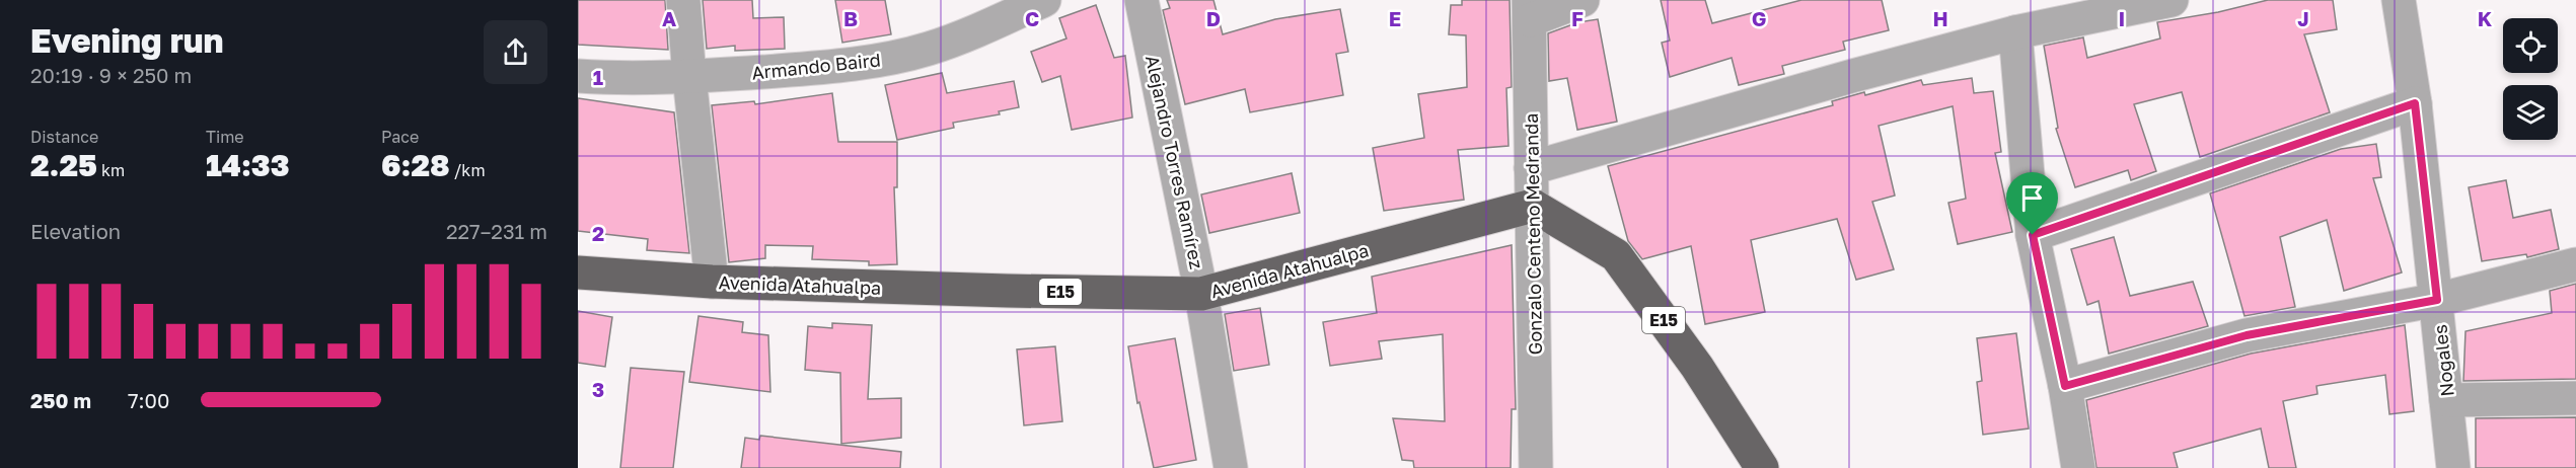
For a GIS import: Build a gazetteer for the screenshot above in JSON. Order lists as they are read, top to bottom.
{
  "streets": {
    "highway": ["Avenida Atahualpa", "E15"],
    "street": [
      "Armando Baird",
      "Alejandro Torres Ramírez",
      "Gonzalo Centeno Medranda",
      "Nogales"
    ]
  },
  "crossings": [
    ["Alejandro Torres Ramírez", "Avenida Atahualpa"],
    ["Gonzalo Centeno Medranda", "Avenida Atahualpa"],
    ["Gonzalo Centeno Medranda", "E15"],
    ["Avenida Atahualpa", "E15"]
  ],
  "page": {
    "heading": ["Evening run", "20:19 · 9 × 250 m"],
    "stats": [
      ["Distance", "2.25 km"],
      ["Time", "14:33"],
      ["Pace", "6:28 /km"]
    ],
    "chart": ["Elevation", "227–231 m"],
    "list": [
      {
        "name": "250 m",
        "note": "7:00"
      }
    ]
  },
  "grid": {
    "columns": [
      "A",
      "B",
      "C",
      "D",
      "E",
      "F",
      "G",
      "H",
      "I",
      "J",
      "K"
    ],
    "rows": ["1", "2", "3"]
  }
}
